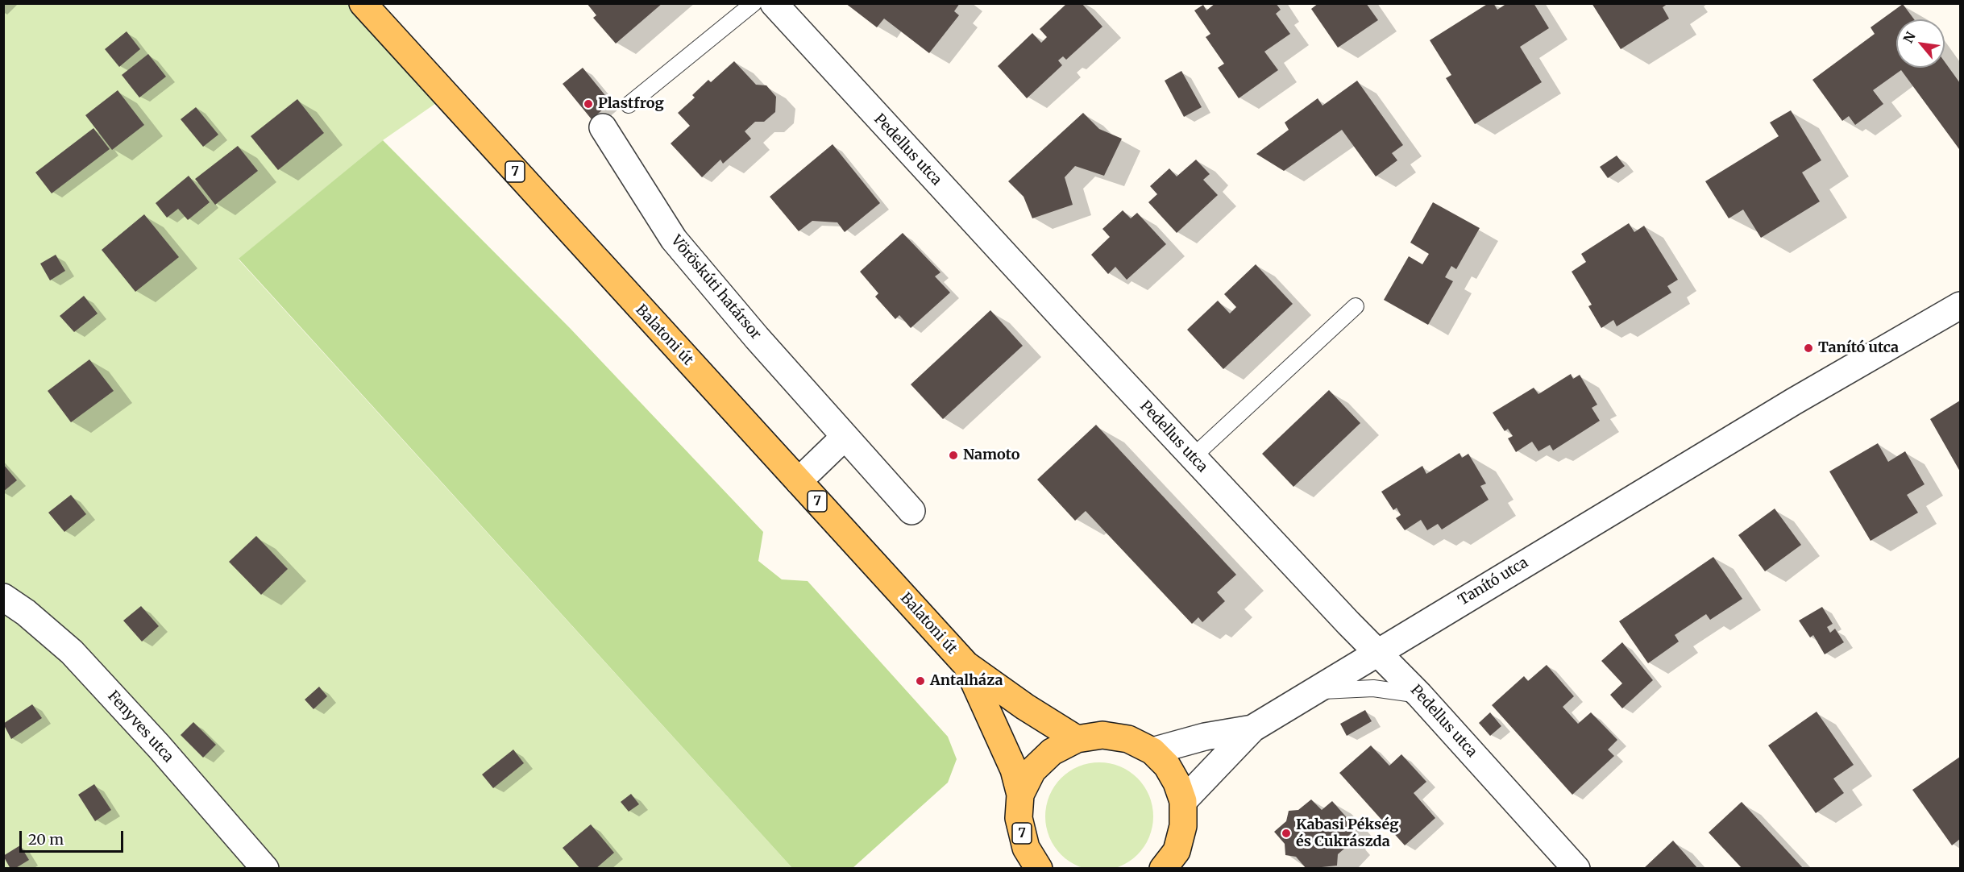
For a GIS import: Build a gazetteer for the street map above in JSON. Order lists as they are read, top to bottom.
{
  "streets": {
    "main road": ["7", "Balatoni út"],
    "street": [
      "Pedellus utca",
      "Vöröskúti határsor",
      "Tanító utca",
      "Fenyves utca"
    ]
  },
  "crossings": [
    ["Pedellus utca", "Tanító utca"],
    ["Balatoni út", "Tanító utca"]
  ],
  "places": [
    "Plastfrog",
    "Tanító utca",
    "Namoto",
    "Antalháza",
    "Kabasi Pékség és Cukrászda"
  ],
  "scale_bar": "20 m",
  "north": "top left"
}
